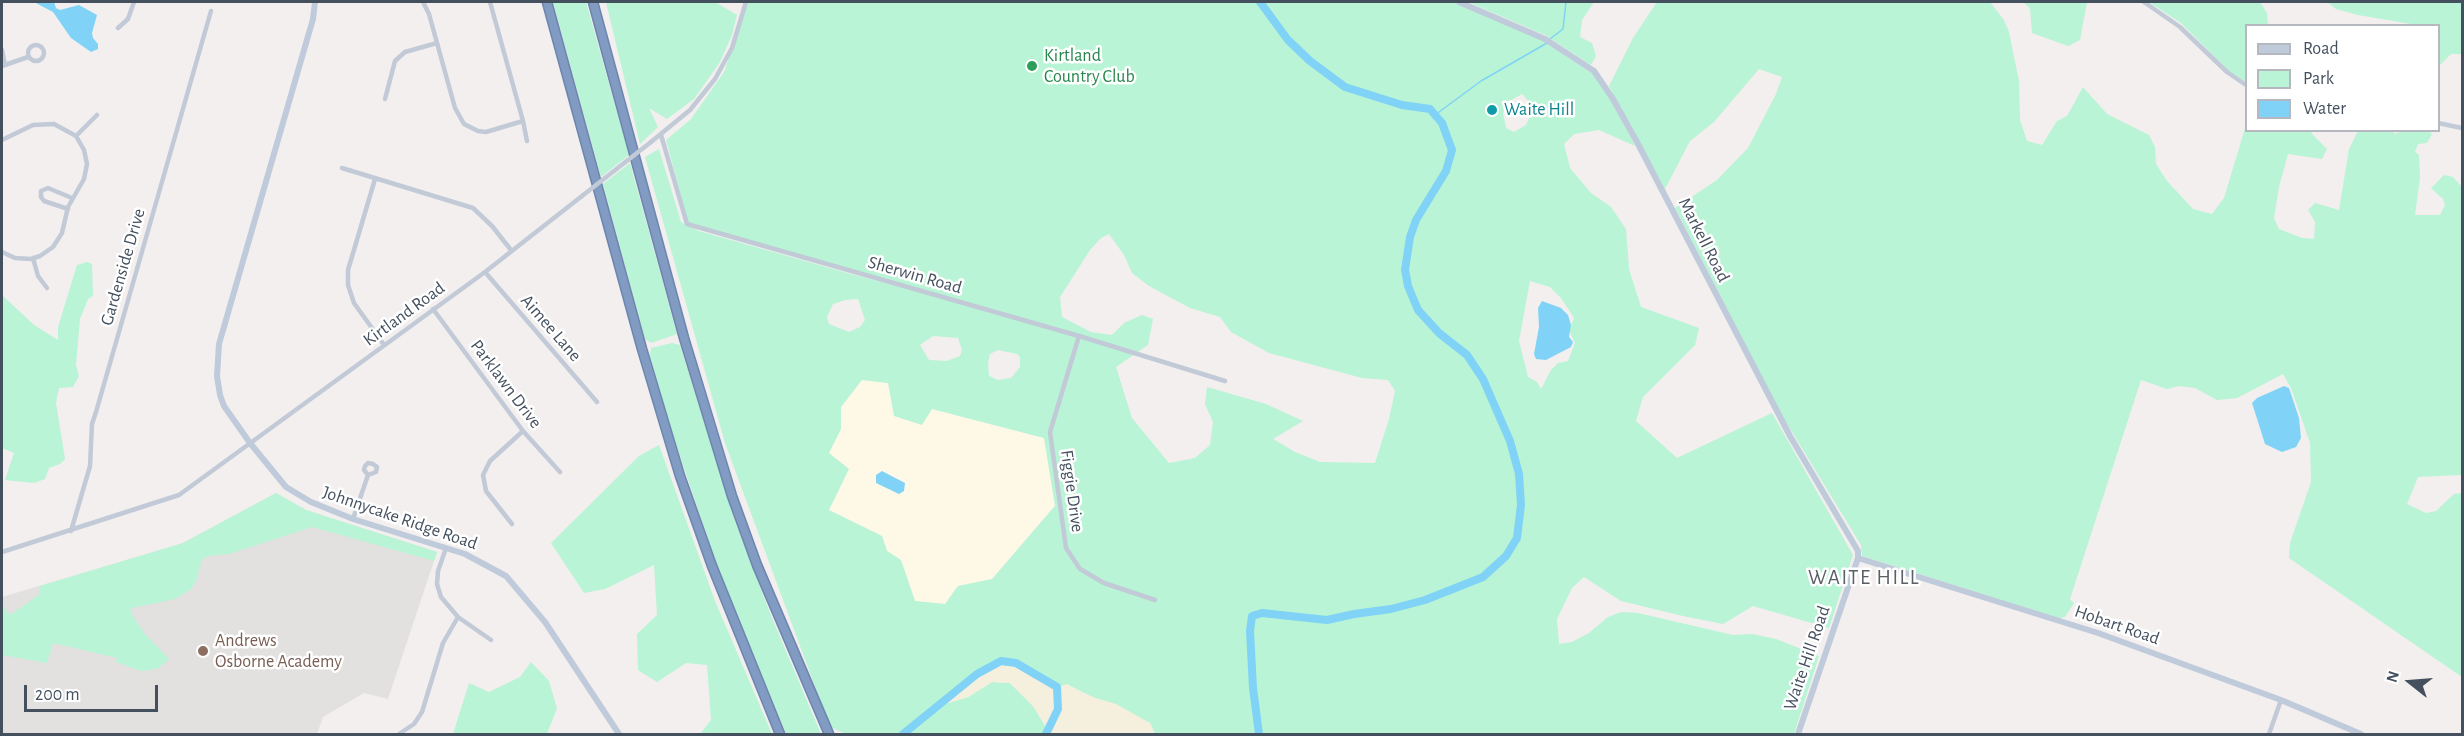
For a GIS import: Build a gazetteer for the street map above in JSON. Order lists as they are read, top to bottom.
{
  "streets": {
    "street": [
      "Markell Road",
      "Gardenside Drive",
      "Sherwin Road",
      "Kirtland Road",
      "Aimee Lane",
      "Parklawn Drive",
      "Figgie Drive",
      "Johnnycake Ridge Road",
      "Hobart Road",
      "Waite Hill Road"
    ]
  },
  "crossings": [
    ["Markell Road", "Hobart Road"],
    ["Markell Road", "Waite Hill Road"],
    ["Gardenside Drive", "Kirtland Road"],
    ["Sherwin Road", "Kirtland Road"],
    ["Sherwin Road", "Figgie Drive"],
    ["Kirtland Road", "Aimee Lane"],
    ["Kirtland Road", "Parklawn Drive"],
    ["Kirtland Road", "Johnnycake Ridge Road"],
    ["Hobart Road", "Waite Hill Road"]
  ],
  "districts": ["WAITE HILL"],
  "places": ["Kirtland Country Club", "Waite Hill", "Andrews Osborne Academy"],
  "legend": ["Road", "Park", "Water"],
  "scale_bar": "200 m",
  "north": "left"
}
